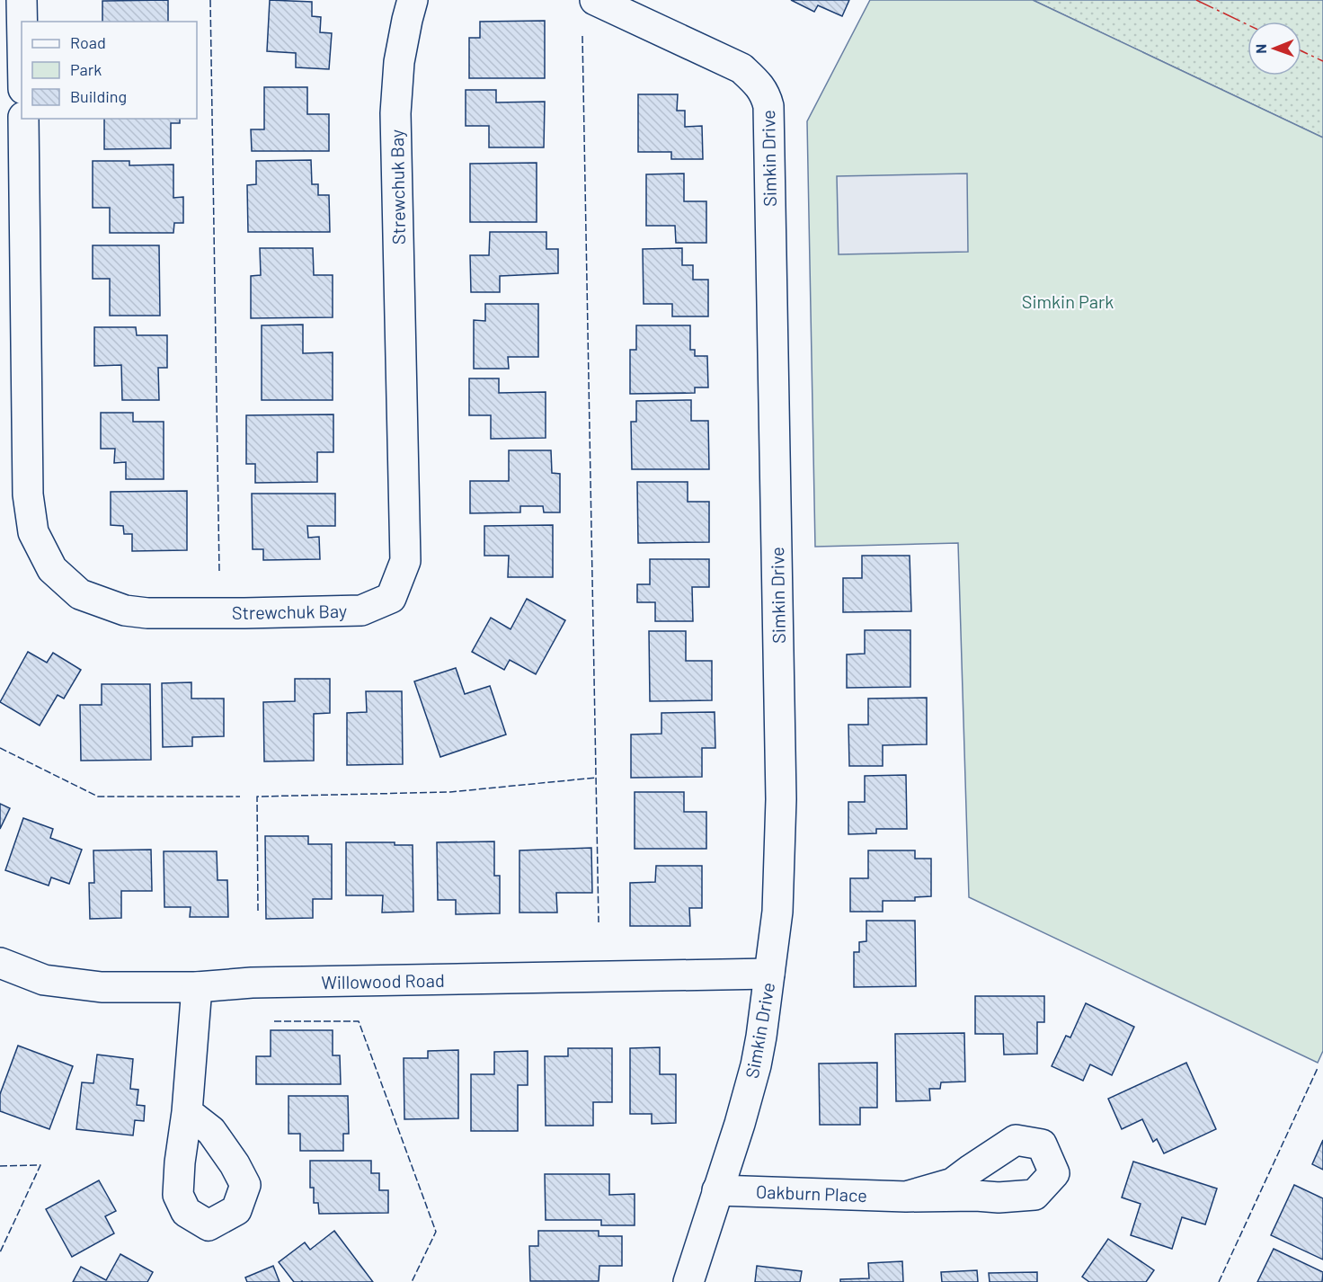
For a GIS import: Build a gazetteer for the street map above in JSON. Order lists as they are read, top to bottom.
{
  "streets": {
    "street": [
      "Simkin Drive",
      "Strewchuk Bay",
      "Willowood Road",
      "Oakburn Place"
    ]
  },
  "crossings": [
    ["Simkin Drive", "Willowood Road"],
    ["Simkin Drive", "Oakburn Place"]
  ],
  "parks": ["Simkin Park"],
  "legend": ["Road", "Park", "Building"],
  "north": "left"
}
